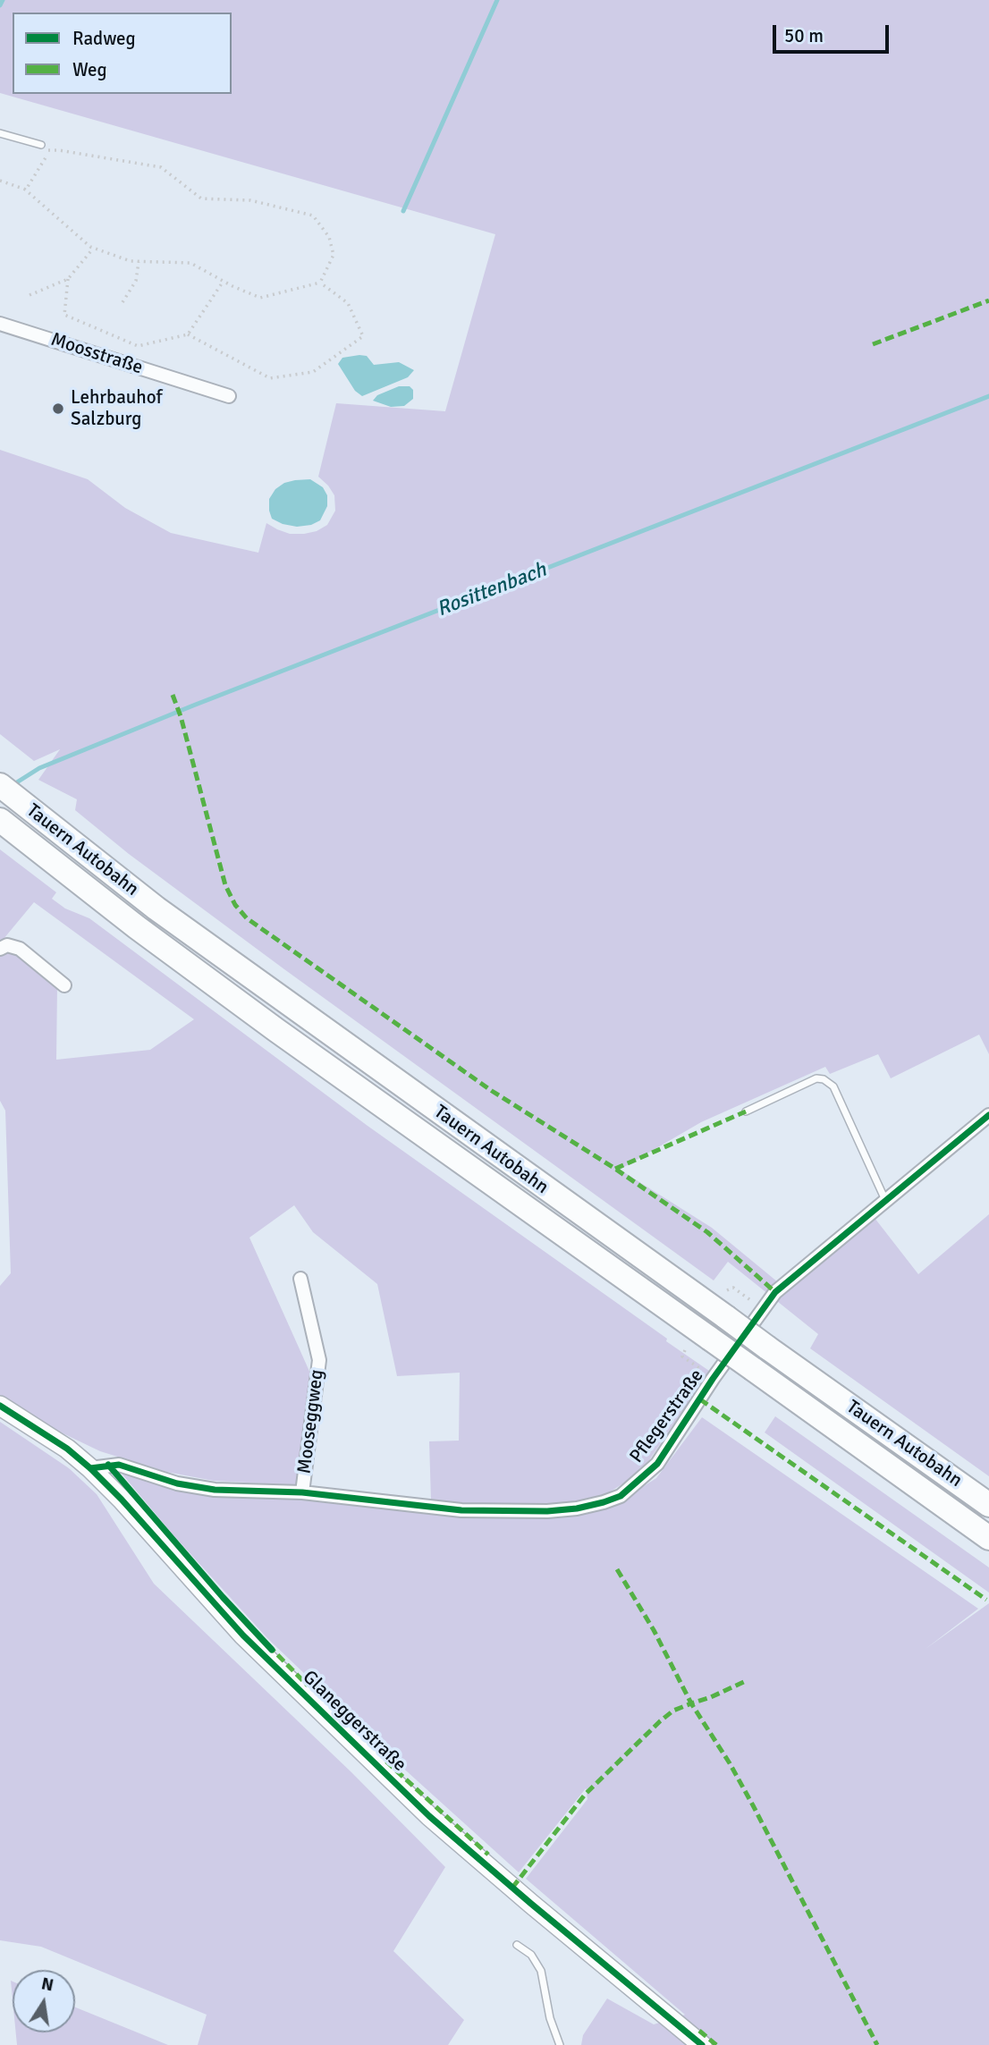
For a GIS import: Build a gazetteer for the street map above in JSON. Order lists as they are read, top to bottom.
{
  "streets": {
    "highway": ["Tauern Autobahn"],
    "street": [
      "Moosstraße",
      "Pflegerstraße",
      "Mooseggweg",
      "Glaneggerstraße"
    ]
  },
  "crossings": [
    ["Pflegerstraße", "Mooseggweg"],
    ["Pflegerstraße", "Glaneggerstraße"]
  ],
  "water": ["Rosittenbach"],
  "places": ["Lehrbauhof Salzburg"],
  "legend": ["Radweg", "Weg"],
  "scale_bar": "50 m",
  "north": "top"
}
